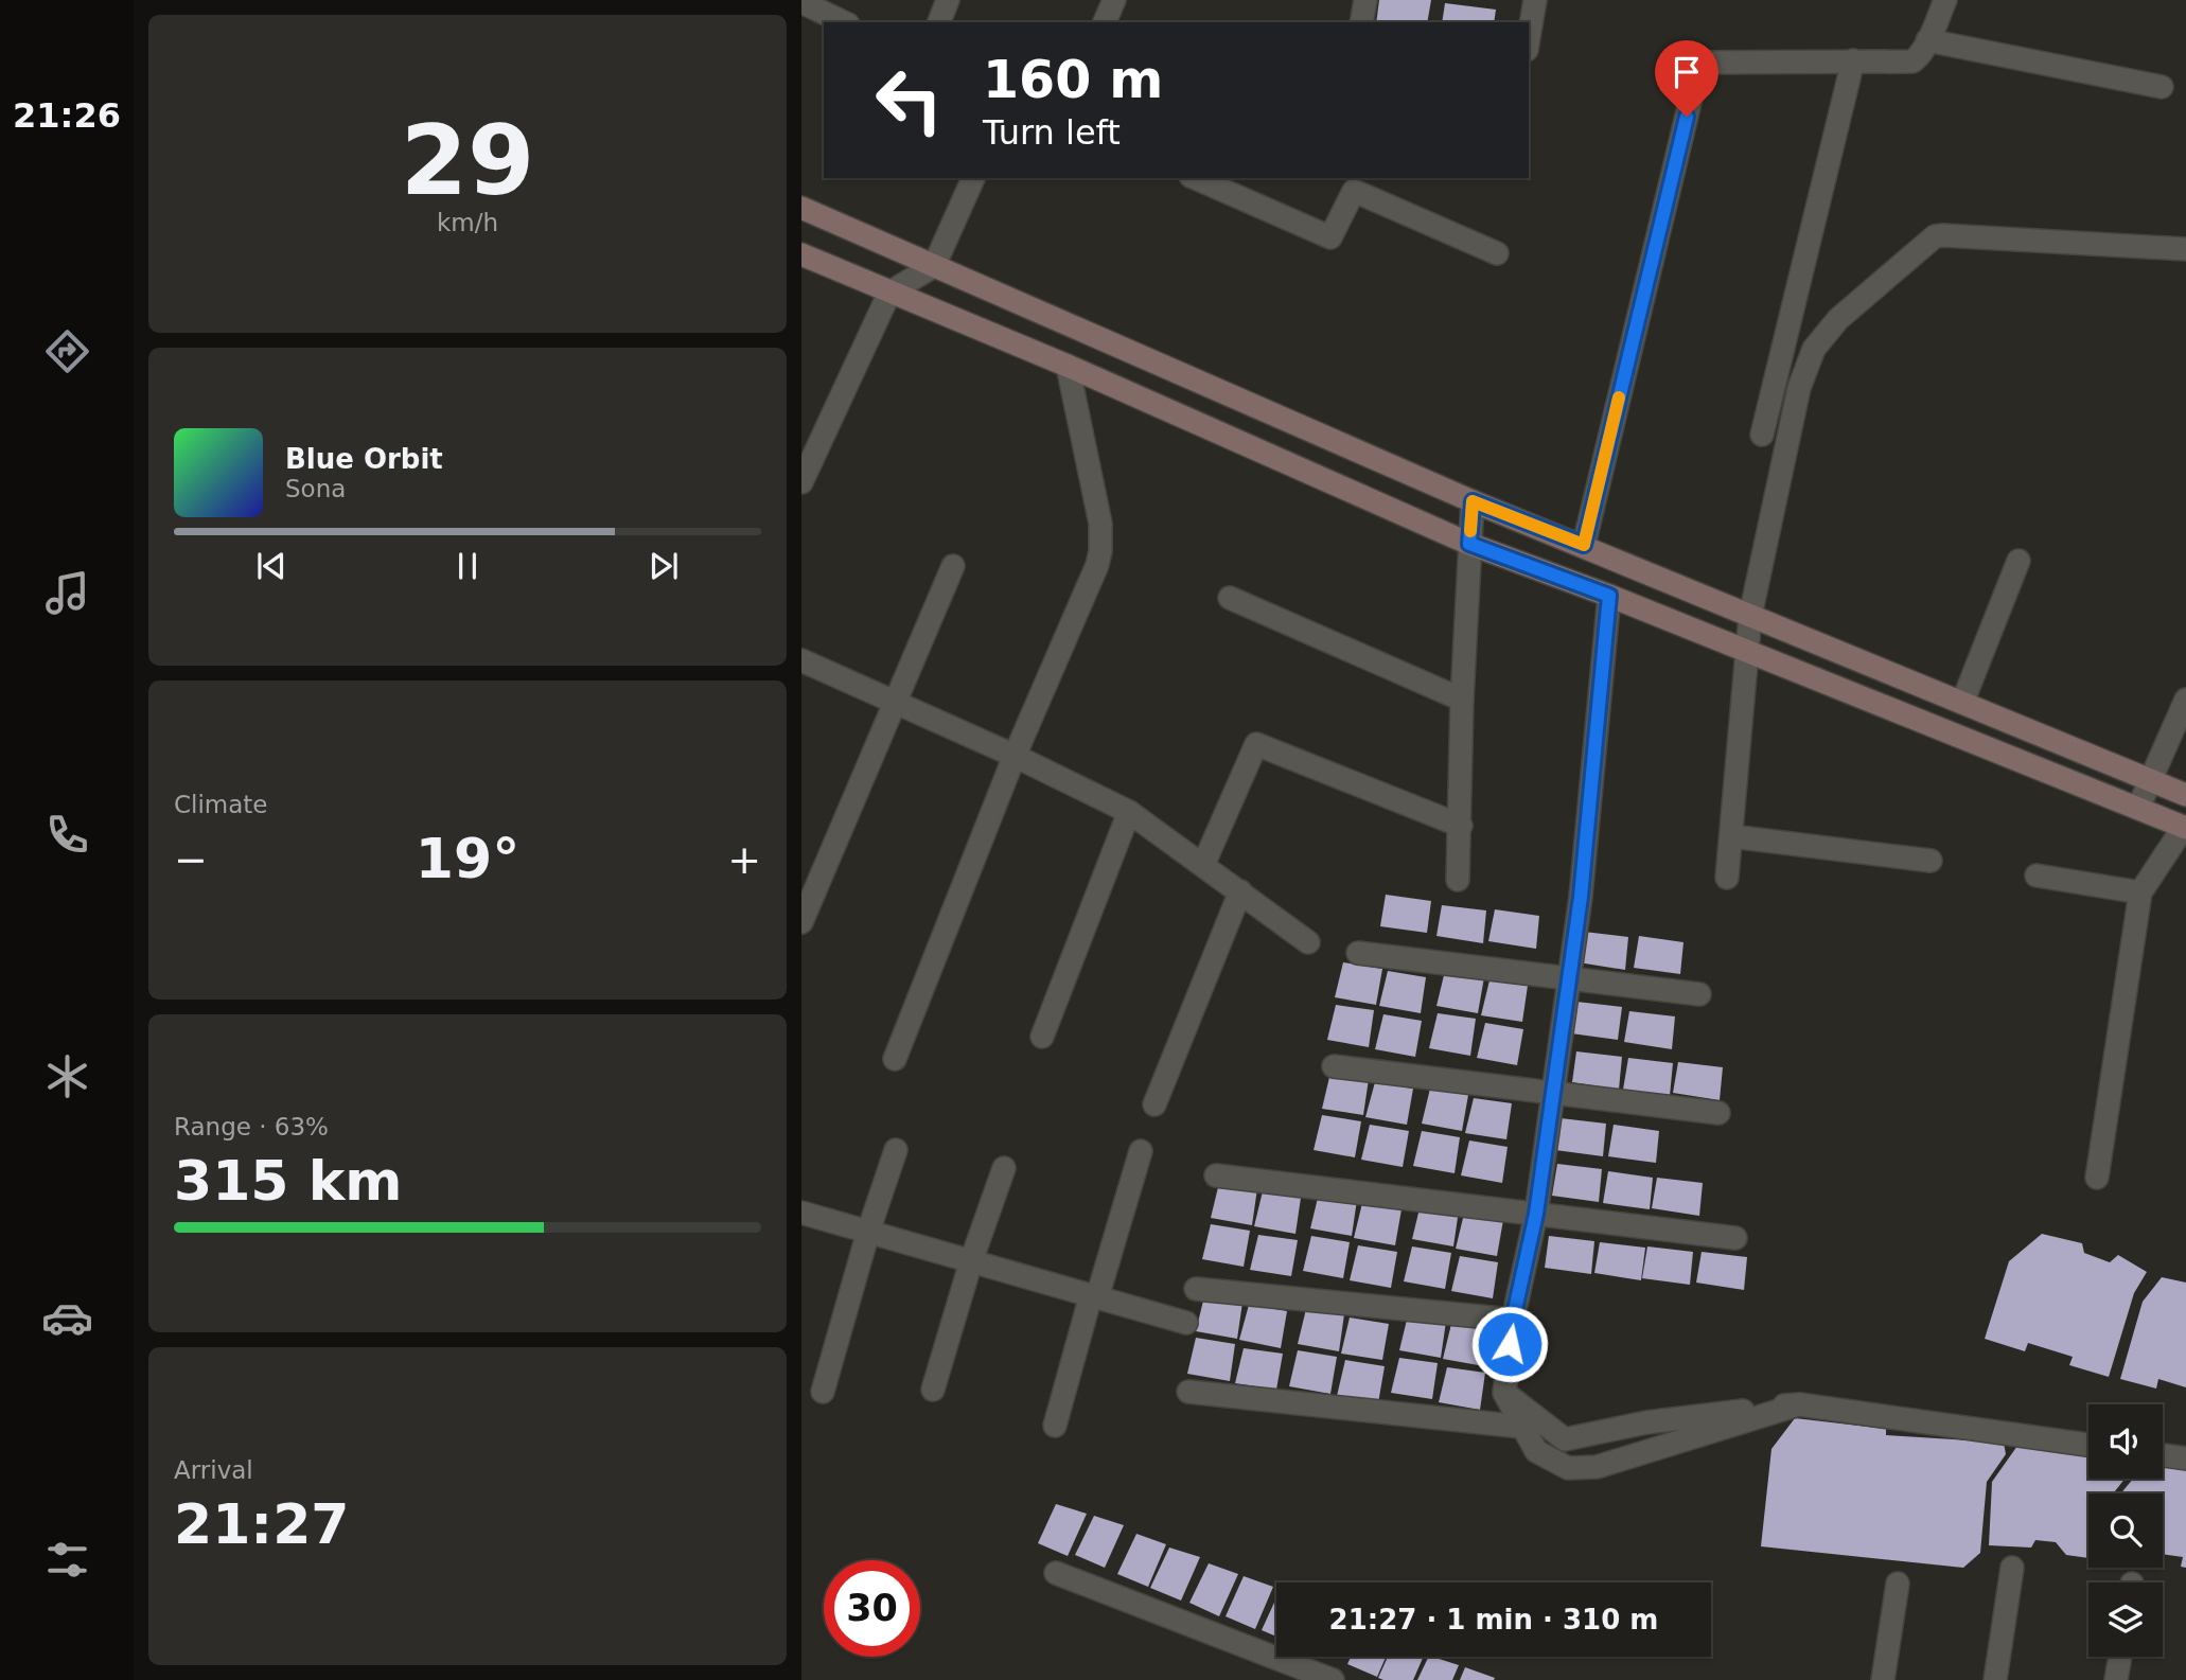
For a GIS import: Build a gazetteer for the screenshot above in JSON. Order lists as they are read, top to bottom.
{
  "page": {
    "tabs": "21:26",
    "tile": [
      ["29", "km/h"],
      "Climate",
      ["Range · 63%", "315 km"],
      ["Arrival", "21:27"]
    ],
    "turn": ["160 m", "Turn left"],
    "song": ["Blue Orbit", "Sona"],
    "heat": ["−", "19°", "+"],
    "limit": "30",
    "trip": "21:27 · 1 min · 310 m"
  }
}
